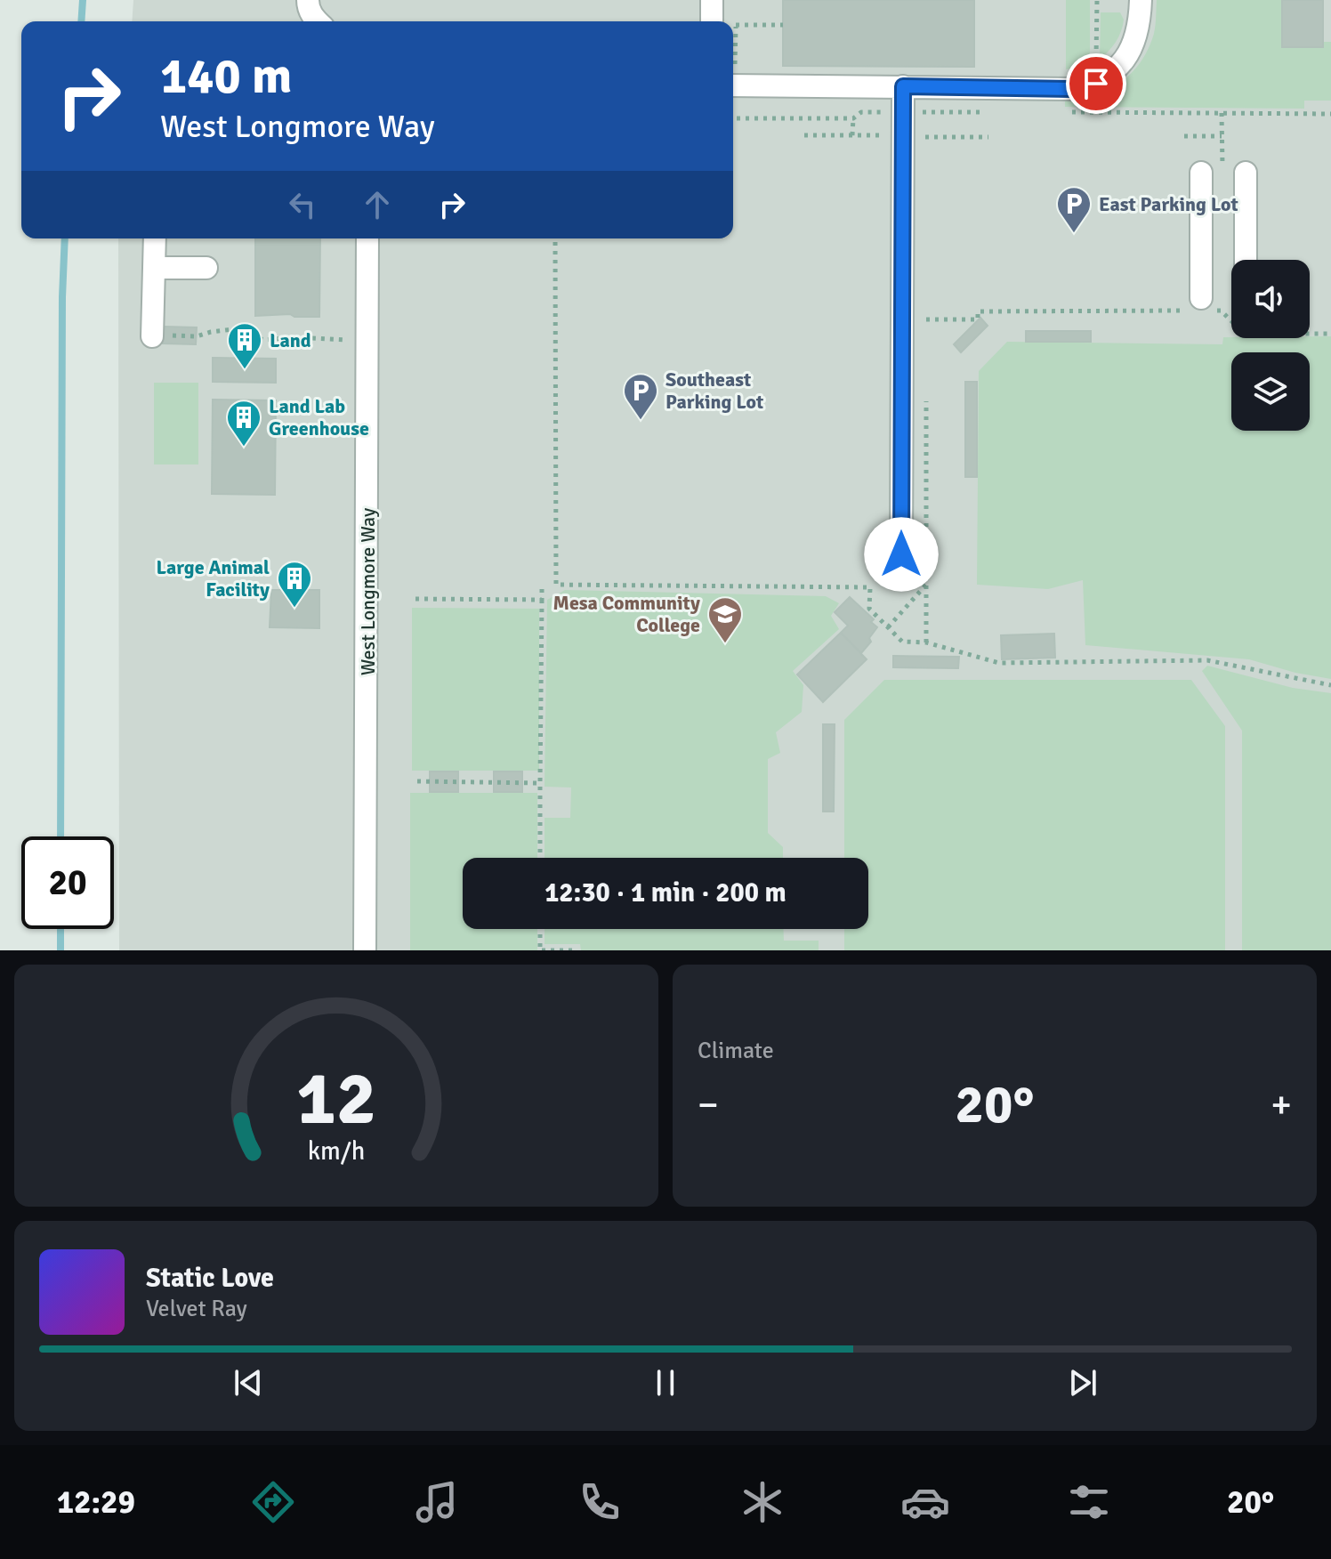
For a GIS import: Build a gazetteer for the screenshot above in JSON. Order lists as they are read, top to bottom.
{
  "streets": {
    "lane": ["West Longmore Way"]
  },
  "places": {
    "parking": ["East Parking Lot", "Southeast Parking Lot"],
    "building": ["Land", "Land Lab Greenhouse", "Large Animal Facility"],
    "school or university": ["Mesa Community College"]
  },
  "page": {
    "turn": ["140 m", "West Longmore Way"],
    "limit": "20",
    "trip": "12:30 · 1 min · 200 m",
    "tile": "Climate",
    "heat": ["−", "20°", "+"],
    "song": ["Static Love", "Velvet Ray"],
    "tabs": ["12:29", "20°"],
    "gauge": ["12", "km/h"]
  }
}
